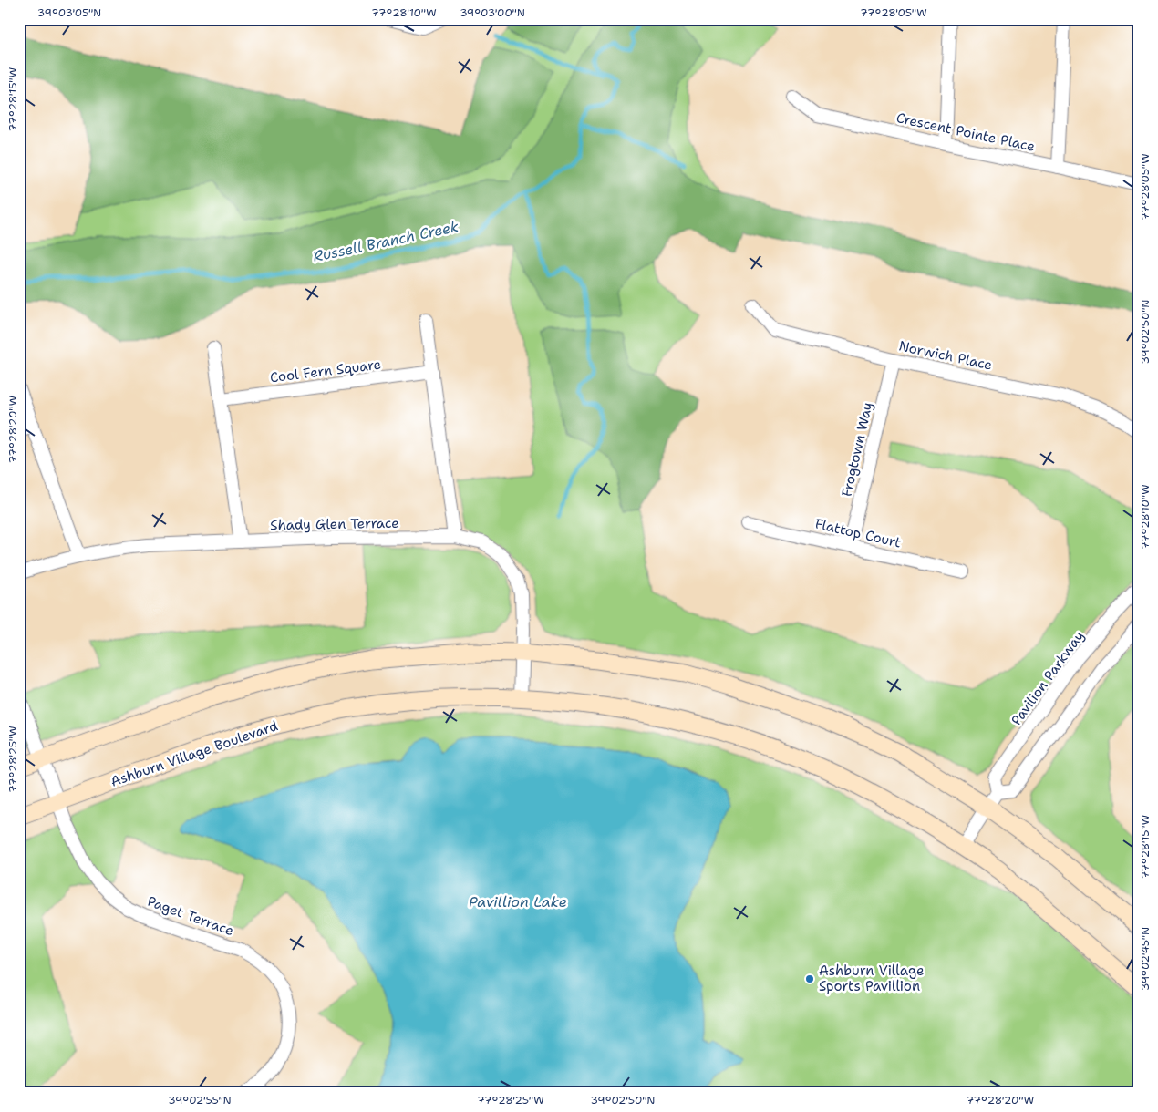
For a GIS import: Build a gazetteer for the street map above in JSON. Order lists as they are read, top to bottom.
{
  "streets": {
    "main road": ["Ashburn Village Boulevard"],
    "street": [
      "Crescent Pointe Place",
      "Norwich Place",
      "Cool Fern Square",
      "Frogtown Way",
      "Shady Glen Terrace",
      "Flattop Court",
      "Pavilion Parkway",
      "Paget Terrace"
    ]
  },
  "crossings": [
    ["Norwich Place", "Frogtown Way"],
    ["Frogtown Way", "Flattop Court"],
    ["Shady Glen Terrace", "Ashburn Village Boulevard"],
    ["Pavilion Parkway", "Ashburn Village Boulevard"],
    ["Ashburn Village Boulevard", "Paget Terrace"]
  ],
  "water": ["Russell Branch Creek", "Pavillion Lake"],
  "places": ["Ashburn Village Sports Pavillion"],
  "coordinates": [
    "39°03'05\"N",
    "77°28'10\"W",
    "39°03'00\"N",
    "77°28'05\"W",
    "77°28'15\"W",
    "39°02'50\"N",
    "77°28'20\"W",
    "77°28'25\"W",
    "39°02'45\"N",
    "39°02'55\"N"
  ]
}
